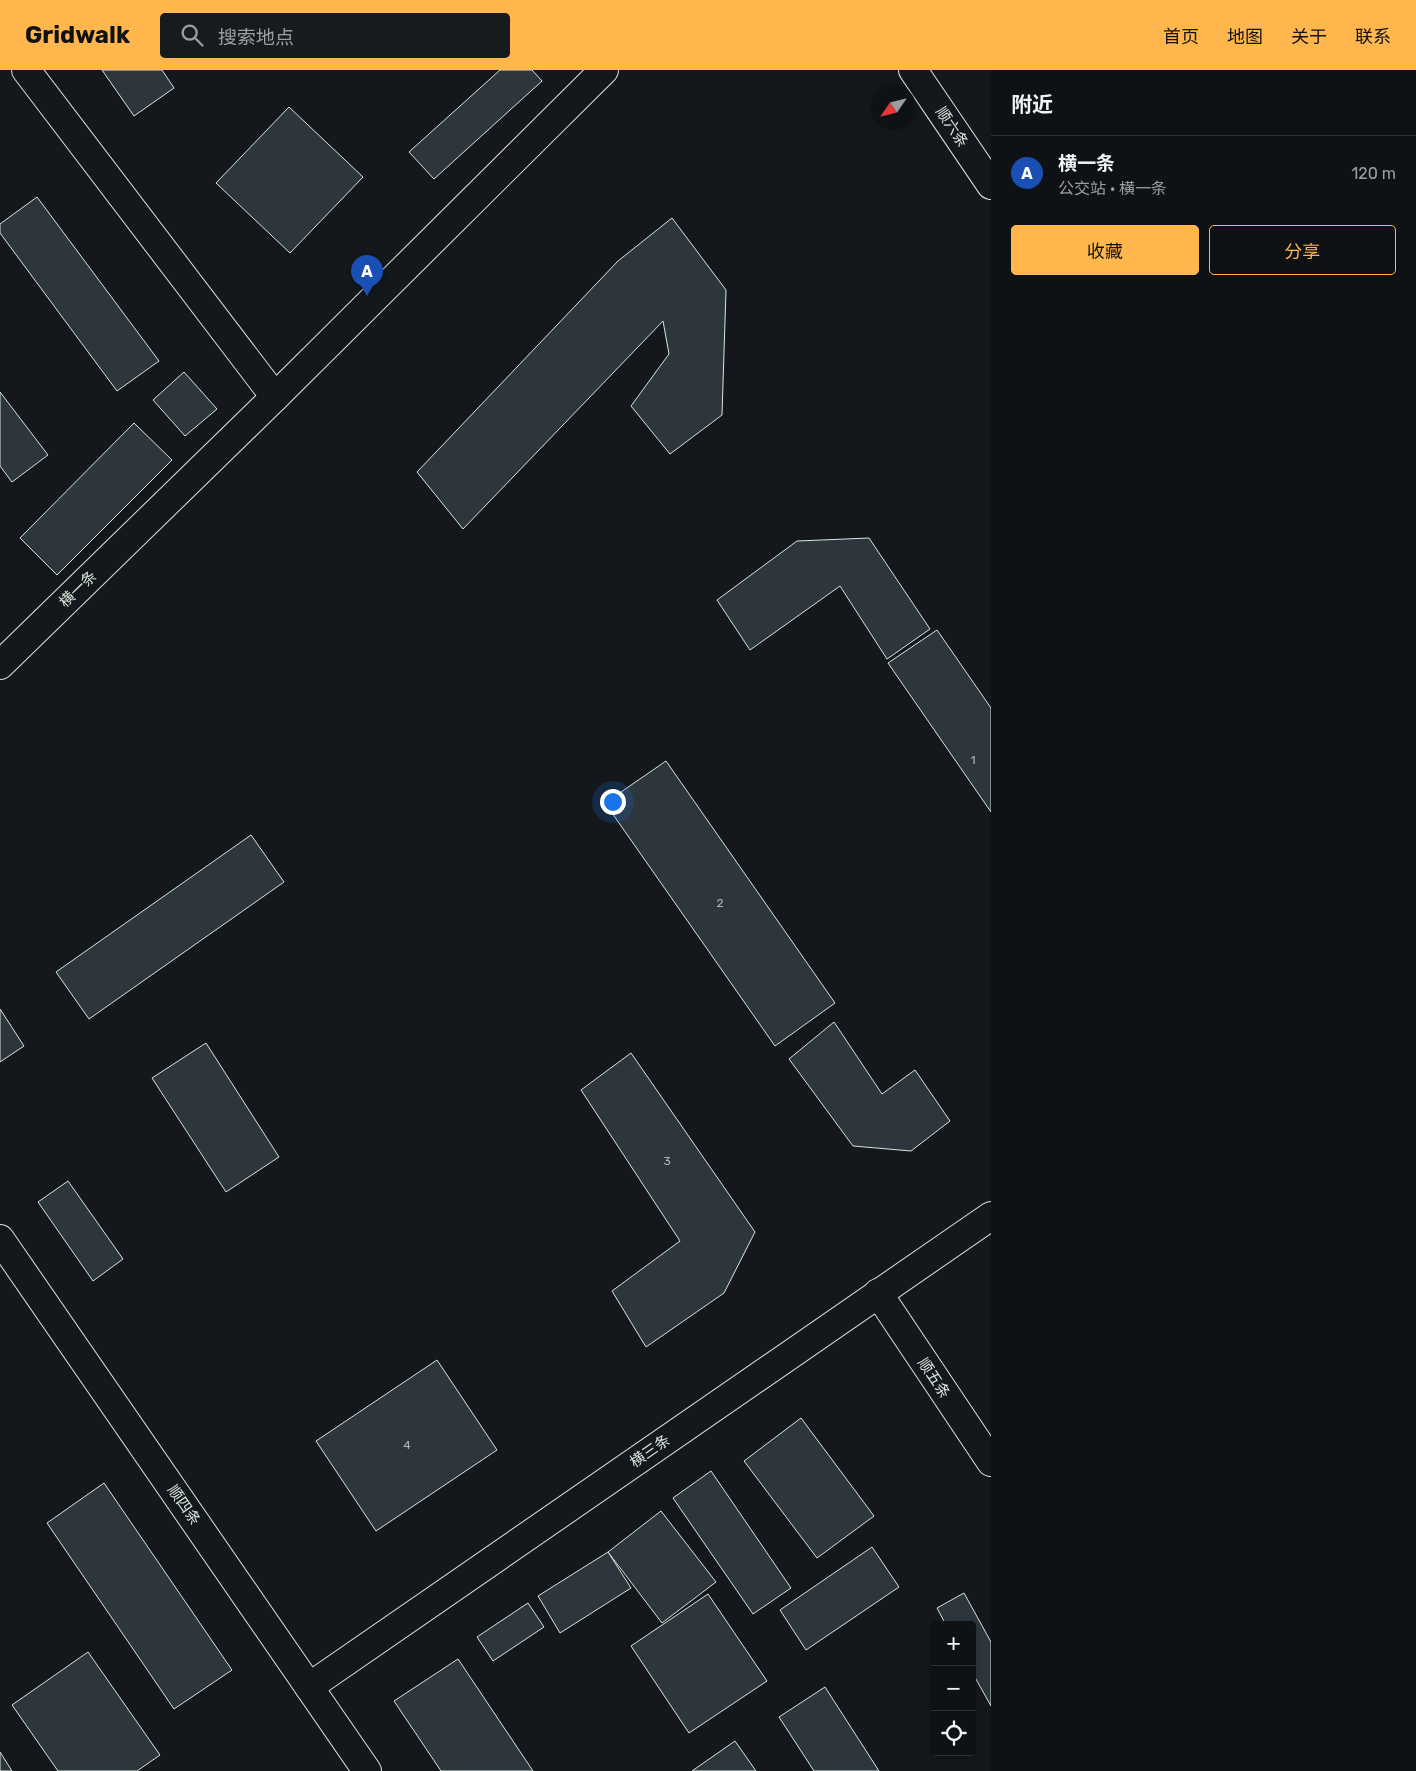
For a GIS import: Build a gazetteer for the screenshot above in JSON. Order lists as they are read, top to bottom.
{
  "streets": {
    "street": [
      "顺六条",
      "横一条",
      "顺五条",
      "横三条",
      "顺四条"
    ]
  },
  "crossings": [
    ["顺五条", "横三条"],
    ["横三条", "顺四条"]
  ],
  "house_numbers": [
    "1",
    "2",
    "3",
    "4"
  ],
  "north": "bottom left",
  "page": {
    "header": "Gridwalk",
    "search": "搜索地点",
    "nav": [
      "首页",
      "地图",
      "关于",
      "联系"
    ],
    "heading": "附近",
    "list": [
      {
        "mark": "A",
        "name": "横一条",
        "note": "公交站 · 横一条",
        "value": "120 m"
      }
    ],
    "buttons": ["收藏", "分享"],
    "pins": "A",
    "map_buttons": ["+", "−"]
  }
}
